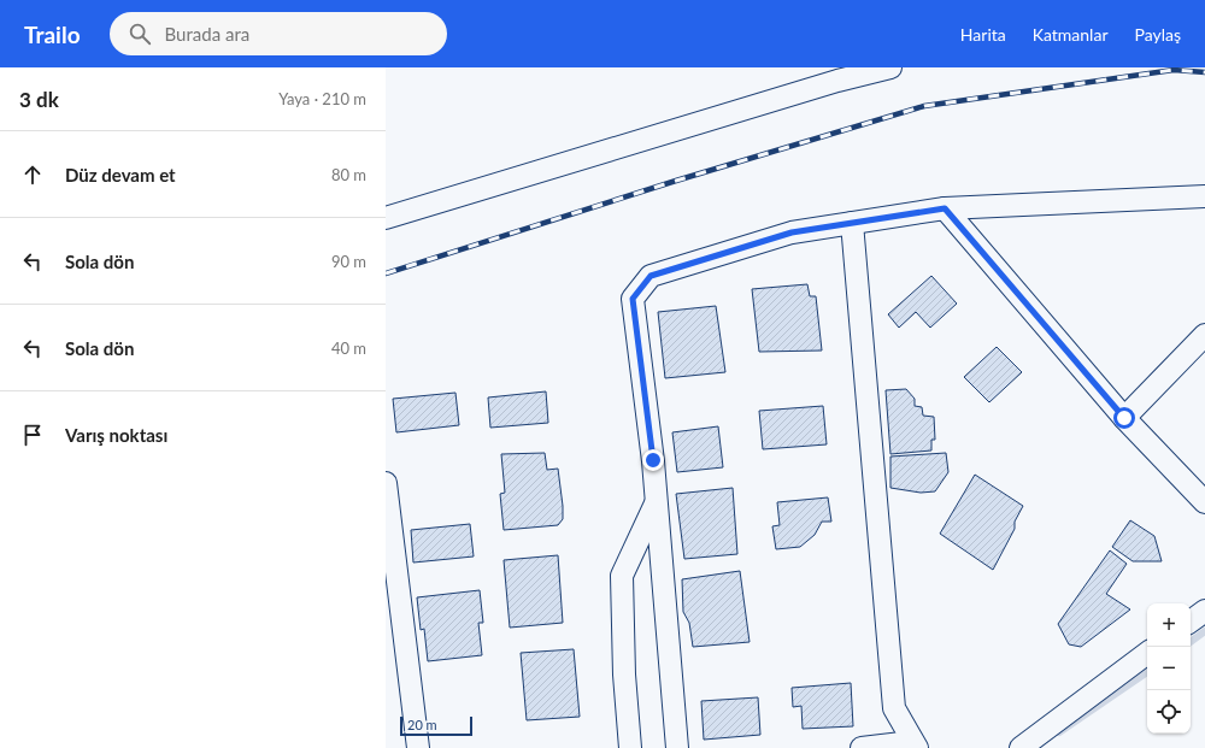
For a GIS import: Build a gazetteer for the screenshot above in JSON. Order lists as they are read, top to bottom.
{
  "scale_bar": "20 m",
  "page": {
    "header": "Trailo",
    "search": "Burada ara",
    "nav": ["Harita", "Katmanlar", "Paylaş"],
    "heading": ["3 dk", "Yaya · 210 m"],
    "list": [
      ["Düz devam et", "80 m"],
      ["Sola dön", "90 m"],
      ["Sola dön", "40 m"],
      "Varış noktası"
    ],
    "map_buttons": ["+", "−"],
    "scale": "20 m"
  }
}
